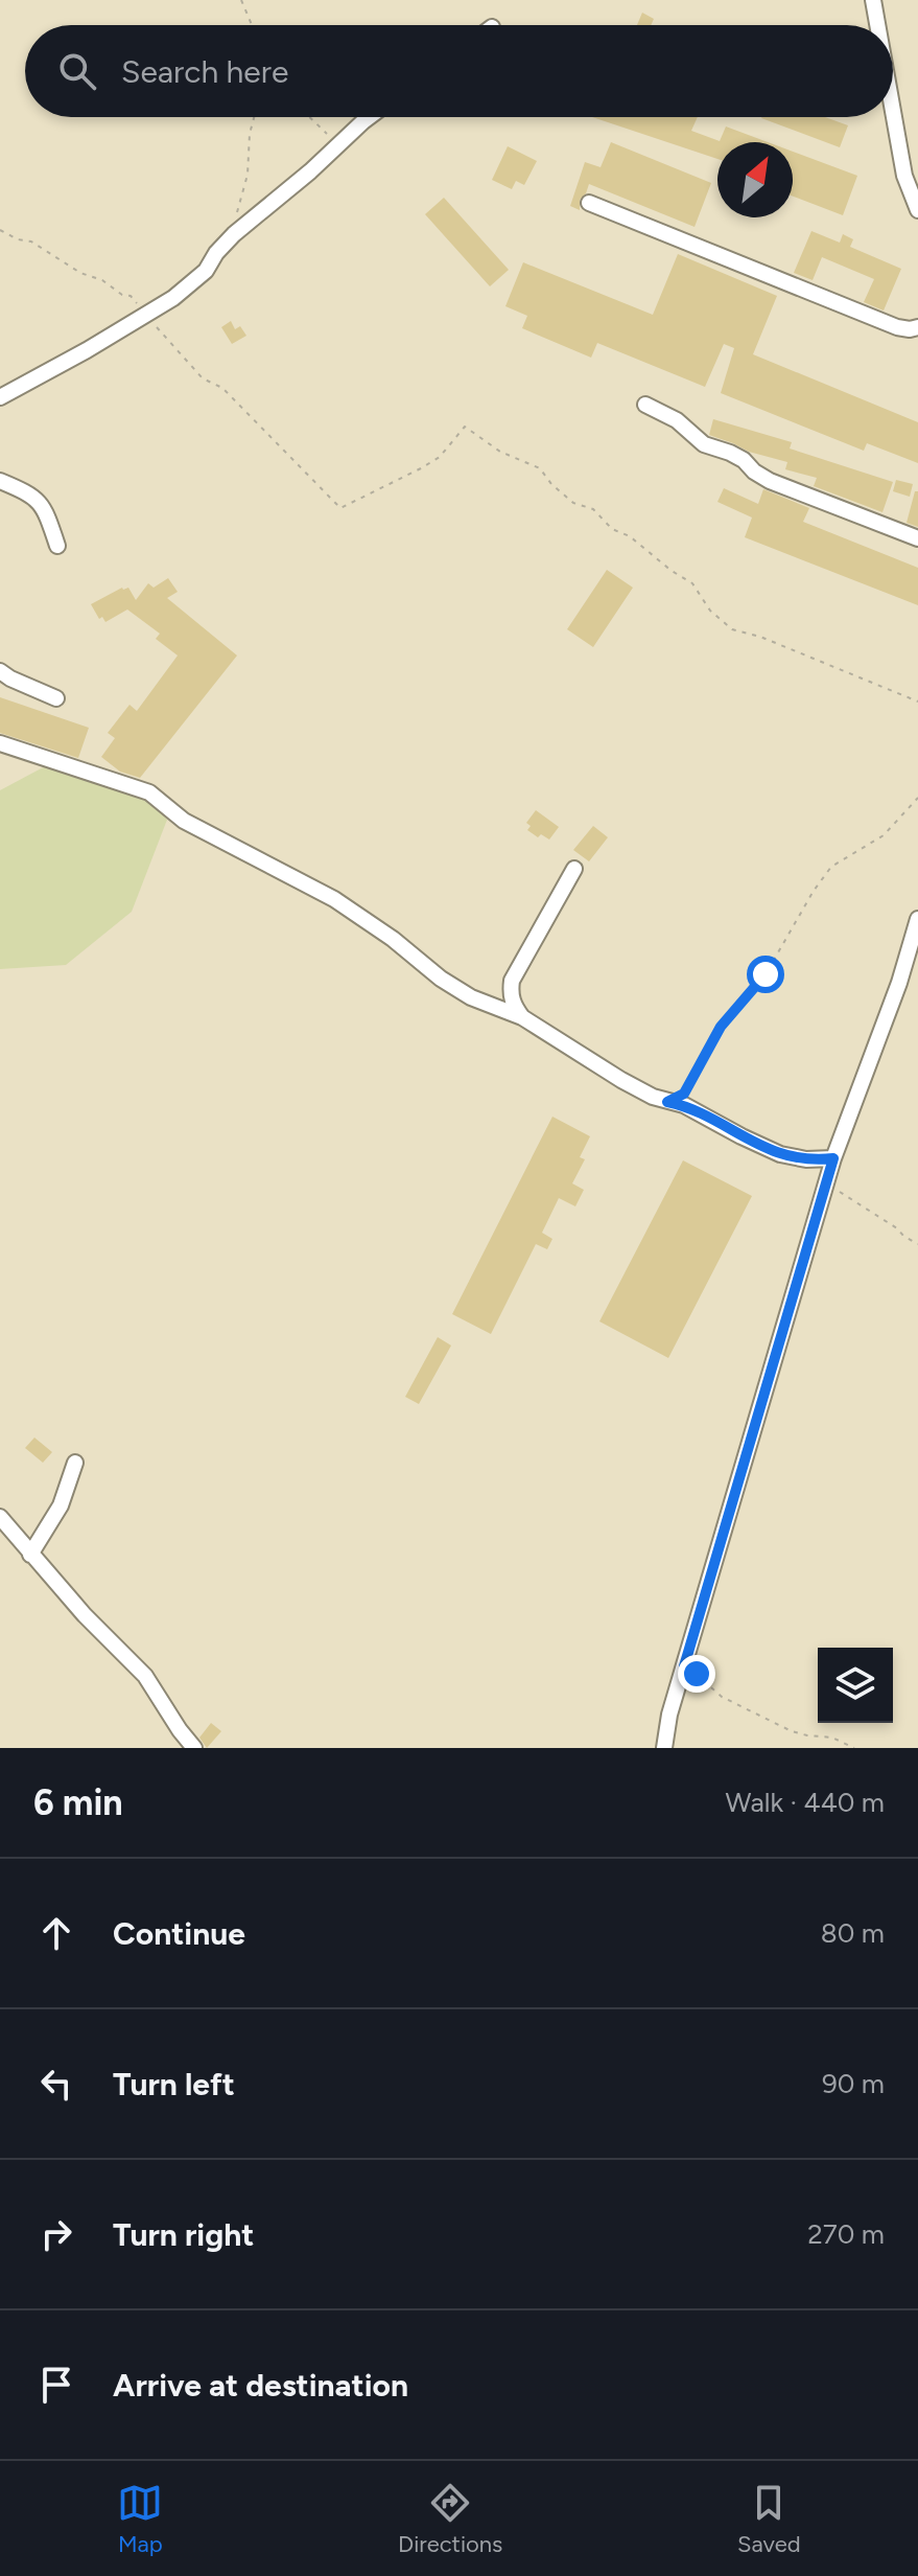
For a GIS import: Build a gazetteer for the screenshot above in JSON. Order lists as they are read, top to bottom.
{
  "north": "top right",
  "page": {
    "search": "Search here",
    "heading": ["6 min", "Walk · 440 m"],
    "list": [
      ["Continue", "80 m"],
      ["Turn left", "90 m"],
      ["Turn right", "270 m"],
      "Arrive at destination"
    ],
    "nav": ["Map", "Directions", "Saved"]
  }
}
